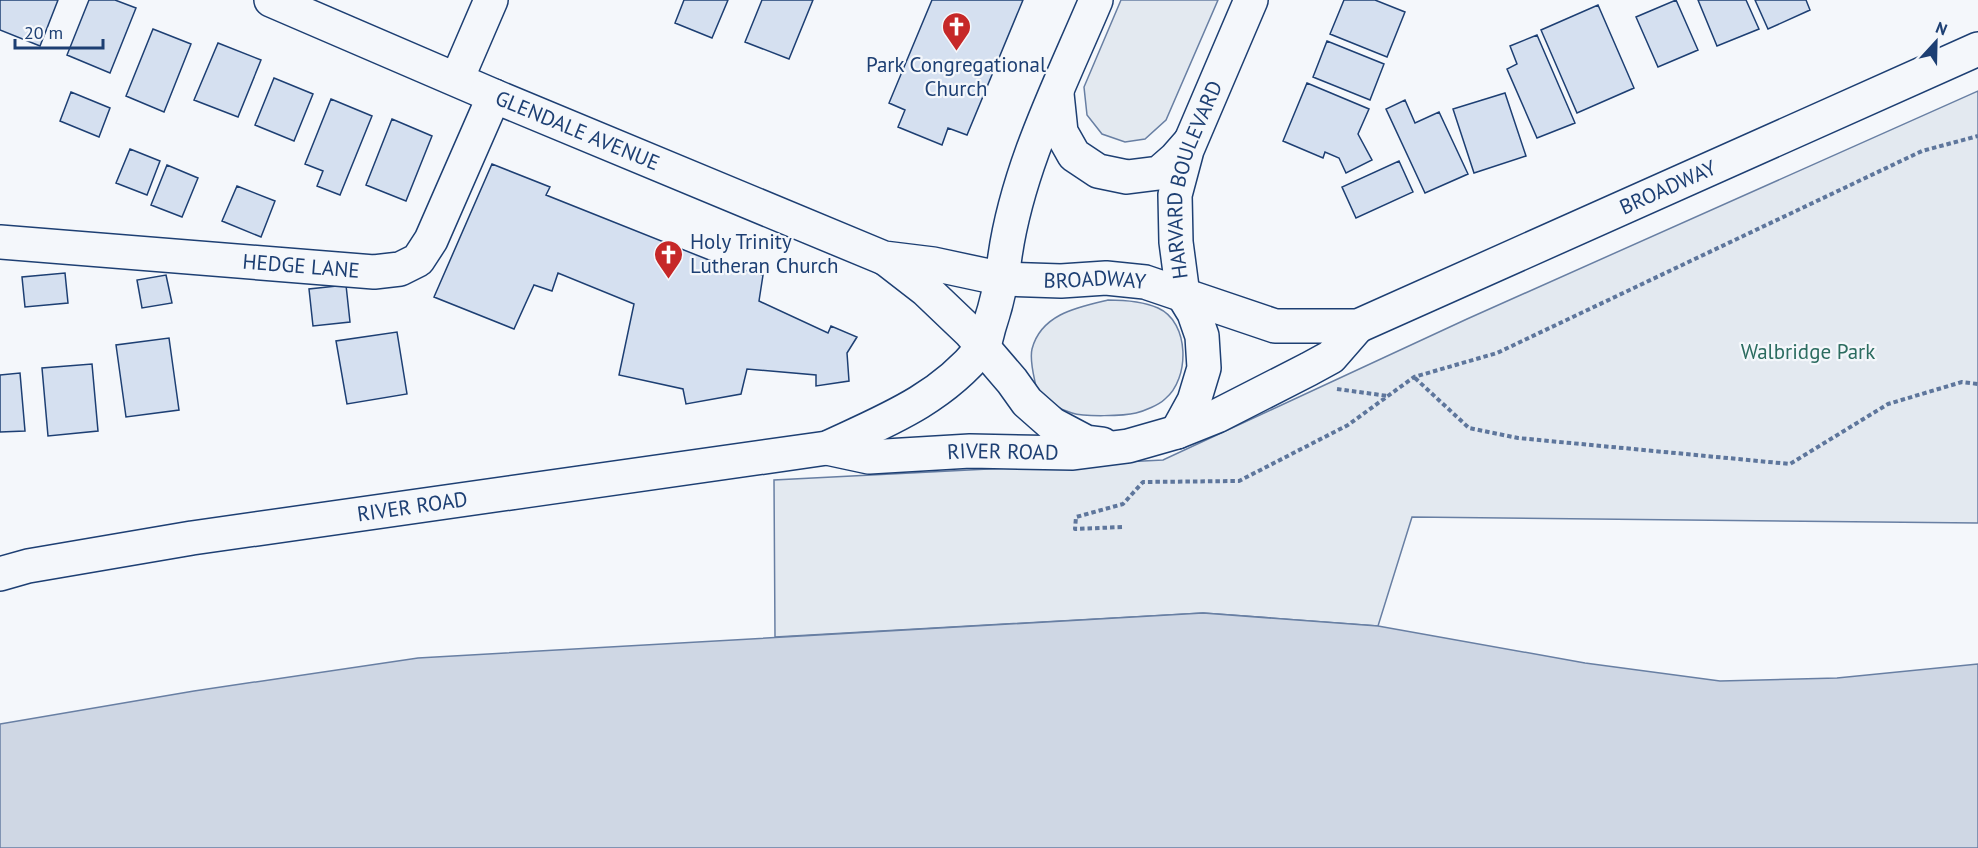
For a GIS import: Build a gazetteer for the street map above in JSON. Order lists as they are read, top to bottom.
{
  "streets": {
    "street": [
      "GLENDALE AVENUE",
      "HARVARD BOULEVARD",
      "BROADWAY",
      "HEDGE LANE",
      "RIVER ROAD"
    ]
  },
  "crossings": [
    ["GLENDALE AVENUE", "HARVARD BOULEVARD"],
    ["GLENDALE AVENUE", "BROADWAY"],
    ["GLENDALE AVENUE", "HEDGE LANE"],
    ["GLENDALE AVENUE", "RIVER ROAD"],
    ["HARVARD BOULEVARD", "BROADWAY"],
    ["HARVARD BOULEVARD", "RIVER ROAD"],
    ["BROADWAY", "RIVER ROAD"]
  ],
  "parks": ["Walbridge Park"],
  "places": {
    "church": ["Park Congregational Church", "Holy Trinity Lutheran Church"]
  },
  "scale_bar": "20 m",
  "north": "top"
}
